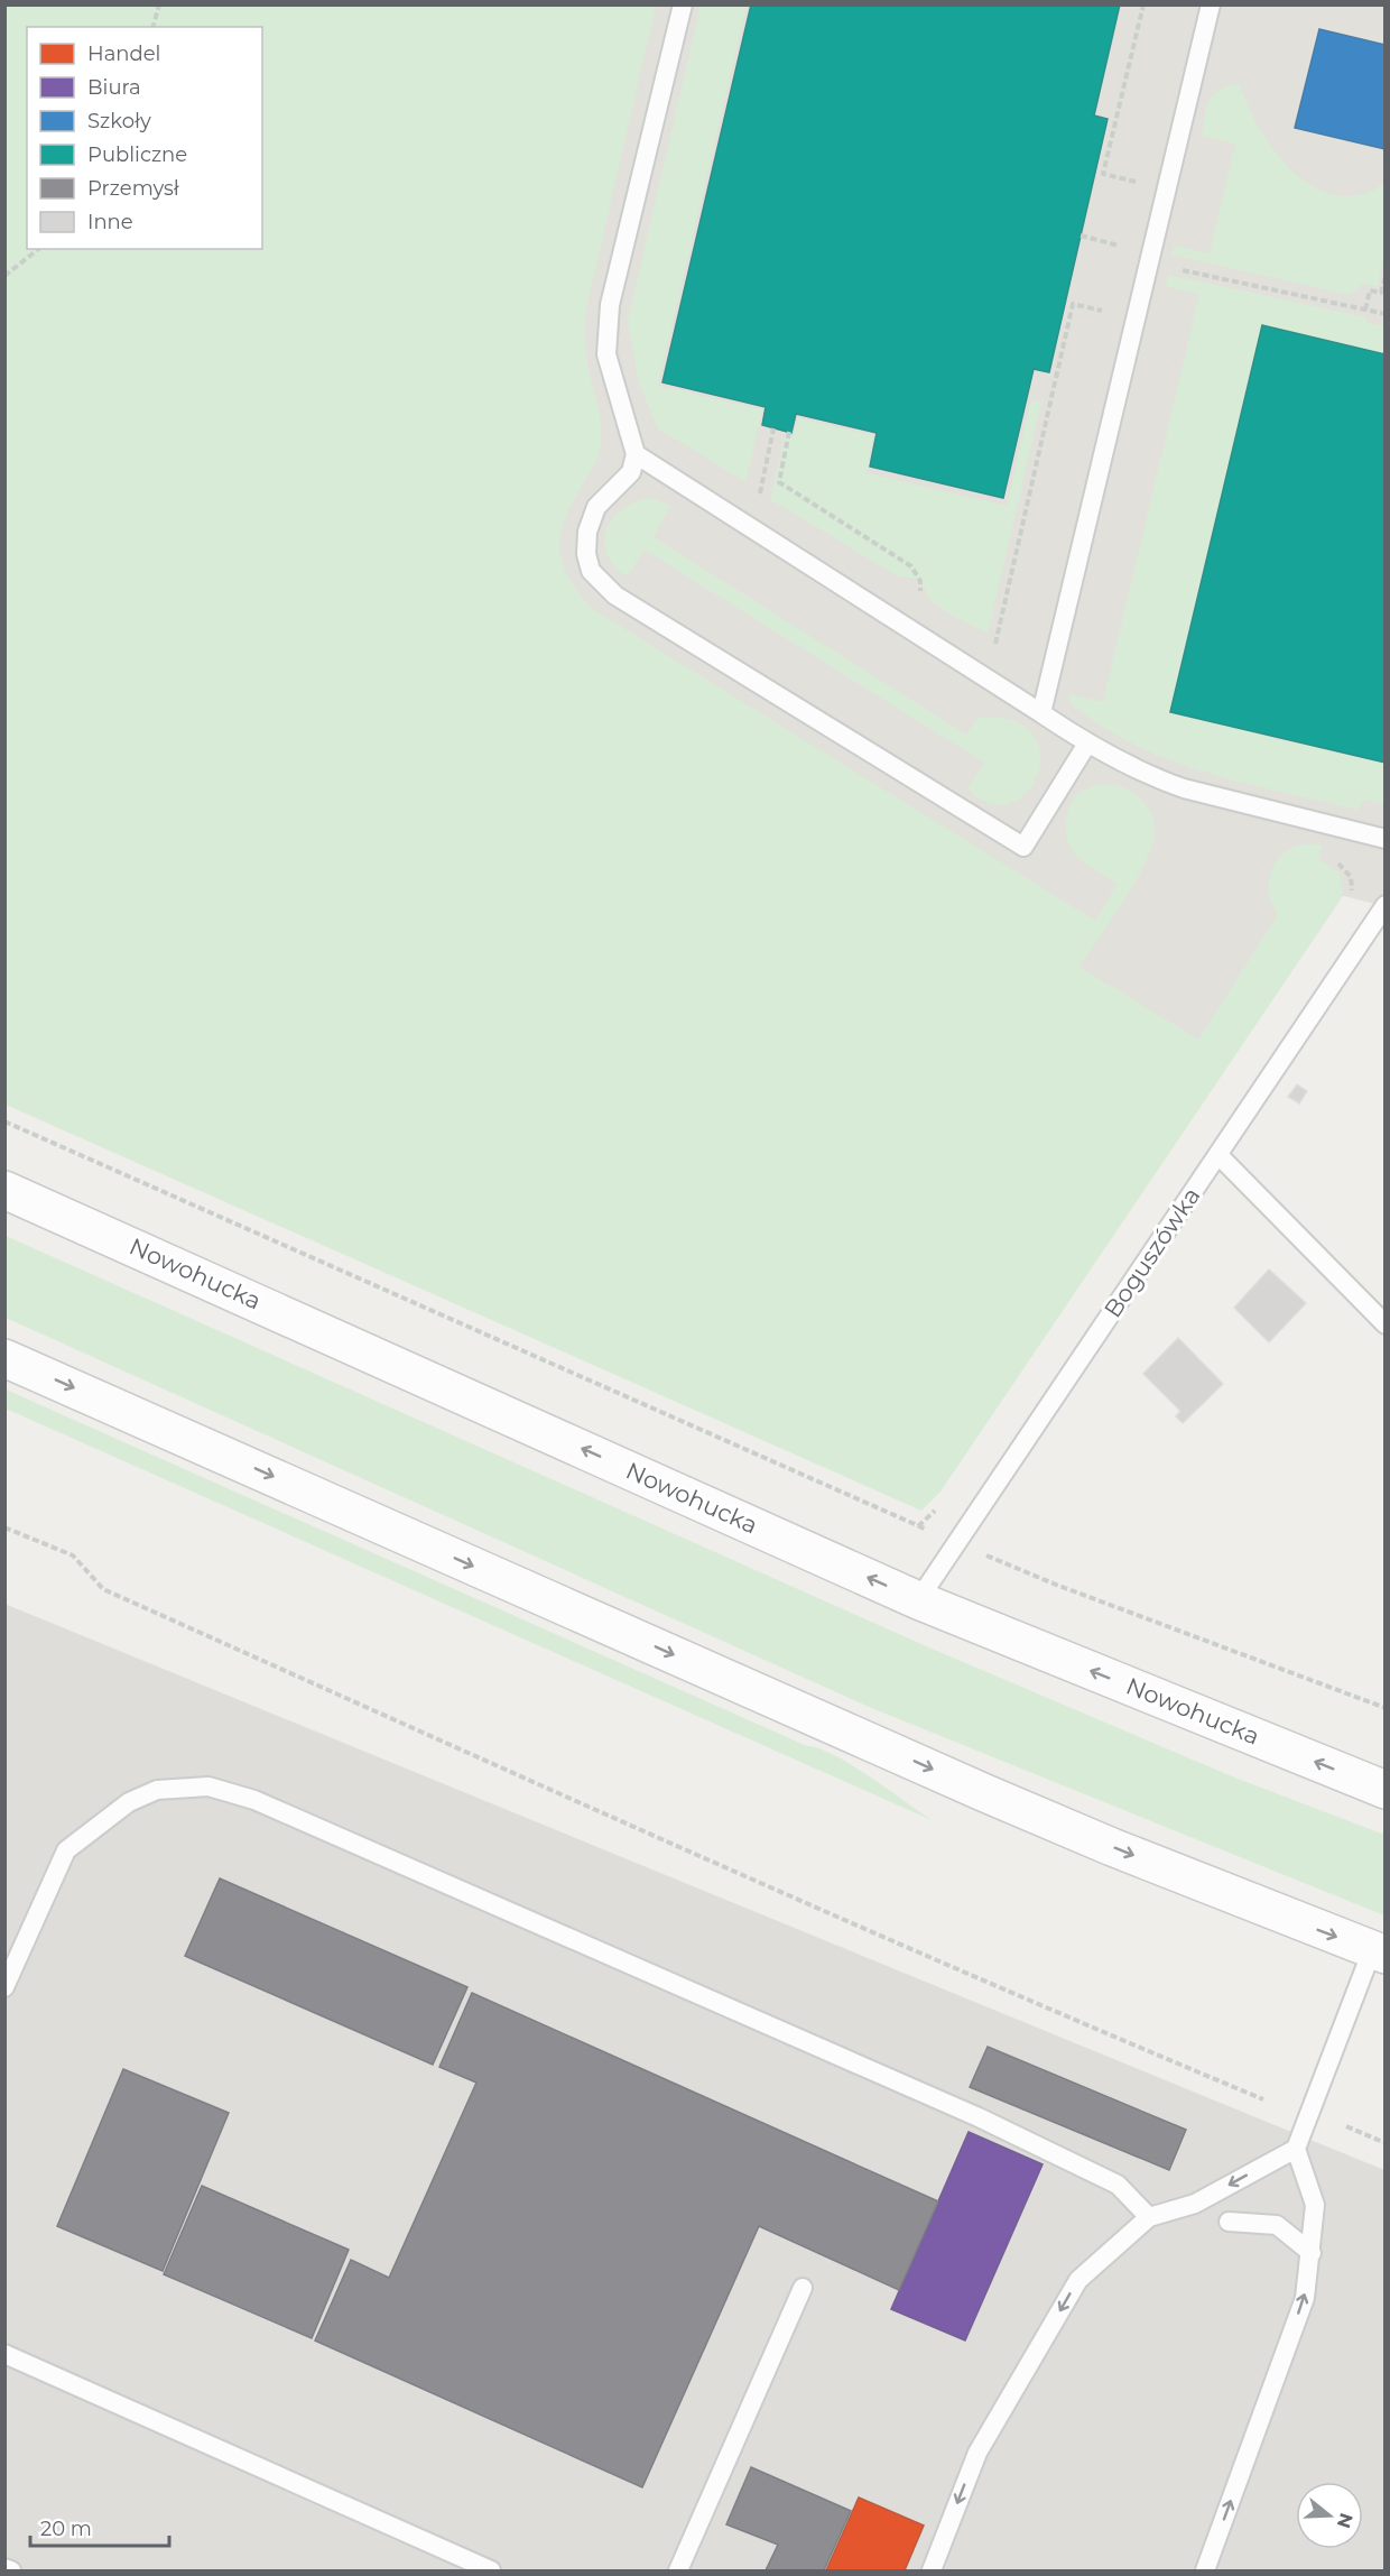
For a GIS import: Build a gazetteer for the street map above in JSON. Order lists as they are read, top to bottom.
{
  "streets": {
    "main road": ["Nowohucka"],
    "lane": ["Boguszówka"]
  },
  "crossings": [
    ["Boguszówka", "Nowohucka"]
  ],
  "legend": [
    "Handel",
    "Biura",
    "Szkoły",
    "Publiczne",
    "Przemysł",
    "Inne"
  ],
  "scale_bar": "20 m",
  "north": "right"
}
